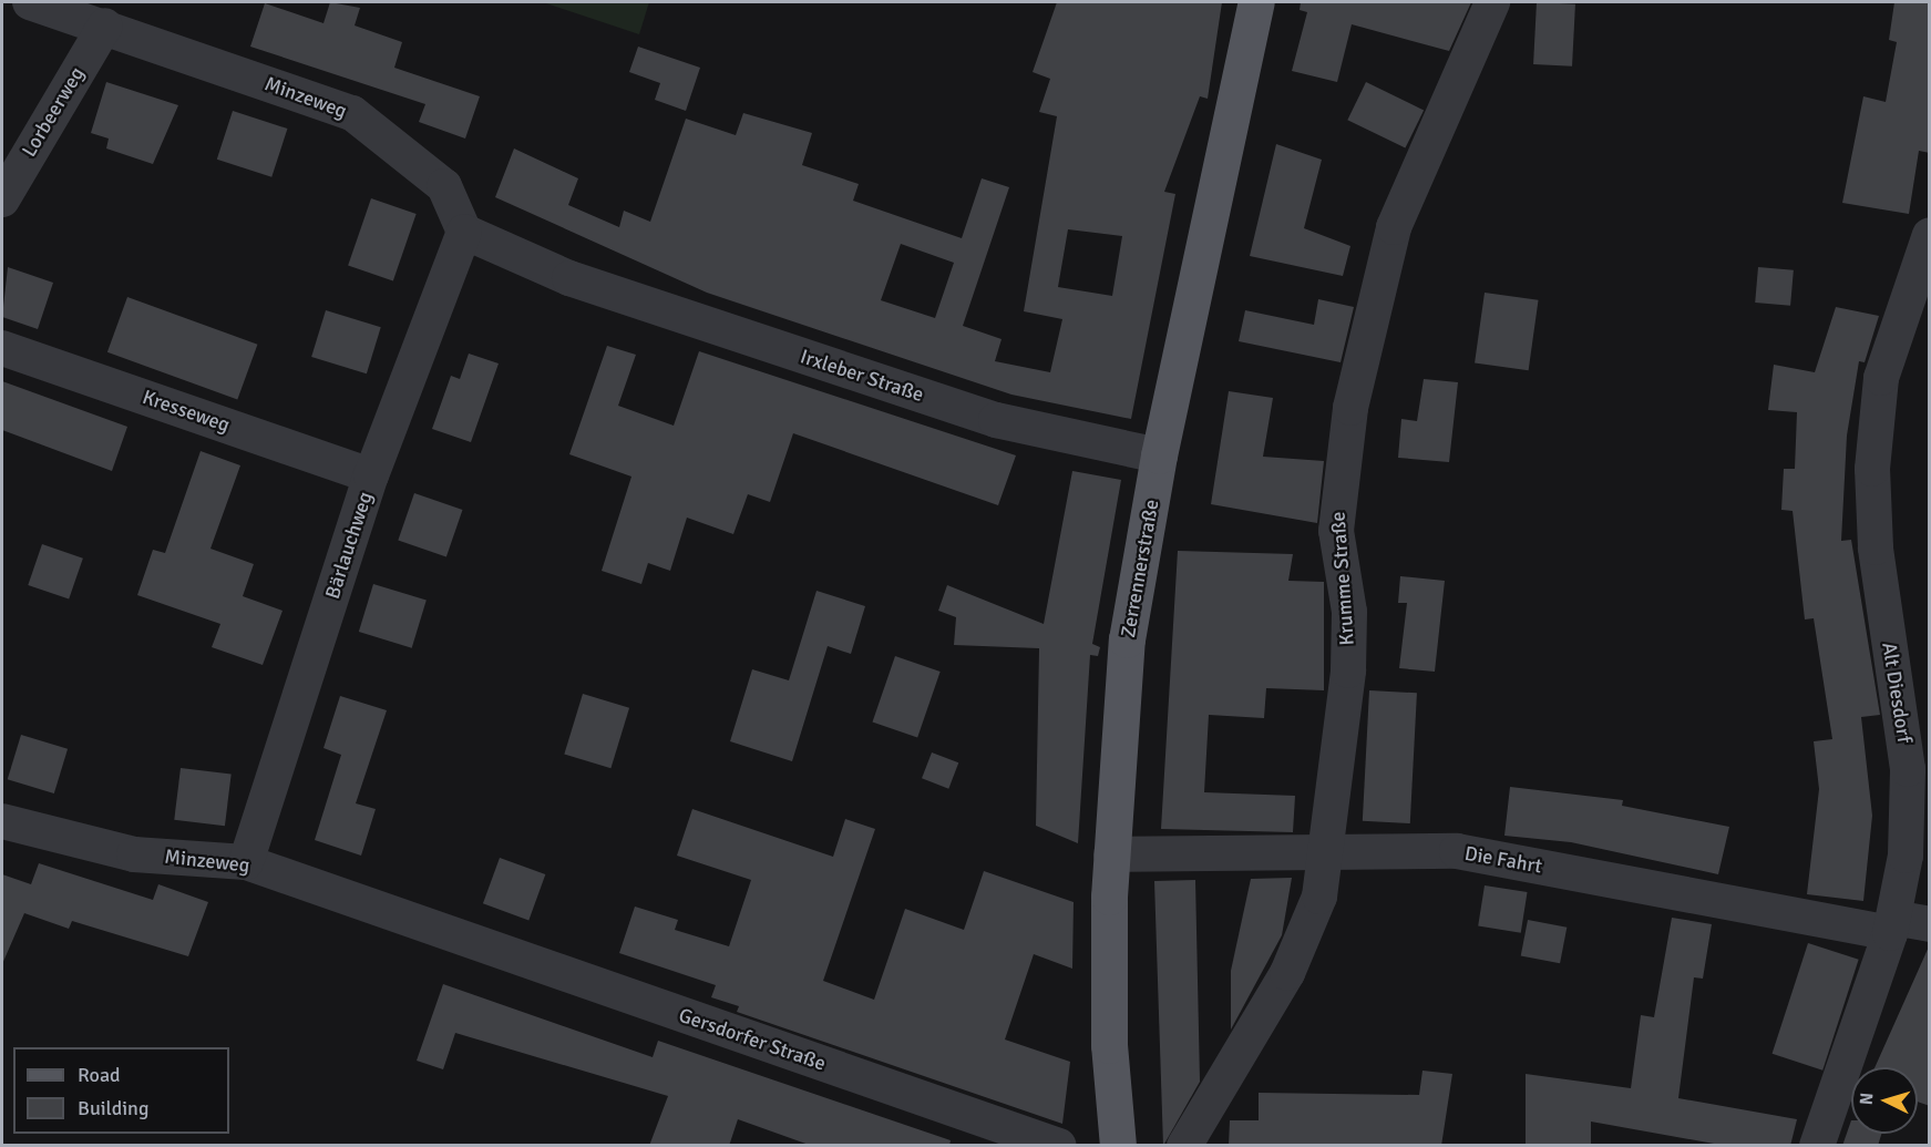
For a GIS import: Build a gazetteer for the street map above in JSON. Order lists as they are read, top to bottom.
{
  "streets": {
    "main road": ["Zerrennerstraße"],
    "street": [
      "Minzeweg",
      "Lorbeerweg",
      "Irxleber Straße",
      "Kresseweg",
      "Bärlauchweg",
      "Krumme Straße",
      "Alt Diesdorf",
      "Die Fahrt",
      "Gersdorfer Straße"
    ]
  },
  "crossings": [
    ["Minzeweg", "Lorbeerweg"],
    ["Minzeweg", "Irxleber Straße"],
    ["Minzeweg", "Bärlauchweg"],
    ["Minzeweg", "Gersdorfer Straße"],
    ["Irxleber Straße", "Bärlauchweg"],
    ["Irxleber Straße", "Zerrennerstraße"],
    ["Kresseweg", "Bärlauchweg"],
    ["Zerrennerstraße", "Die Fahrt"],
    ["Krumme Straße", "Die Fahrt"],
    ["Alt Diesdorf", "Die Fahrt"]
  ],
  "legend": ["Road", "Building"],
  "north": "left"
}
